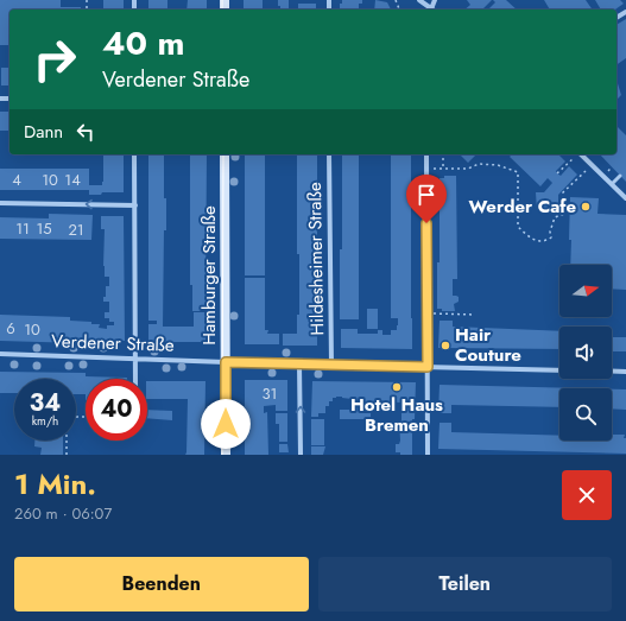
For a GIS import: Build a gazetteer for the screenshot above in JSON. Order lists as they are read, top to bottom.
{
  "streets": {
    "street": ["Hildesheimer Straße", "Hamburger Straße", "Verdener Straße"]
  },
  "crossings": [
    ["Hildesheimer Straße", "Verdener Straße"],
    ["Hamburger Straße", "Verdener Straße"]
  ],
  "places": ["Werder Cafe", "Hair Couture", "Hotel Haus Bremen"],
  "house_numbers": [
    "4",
    "10",
    "14",
    "11",
    "15",
    "21",
    "6",
    "10",
    "31"
  ],
  "north": "right",
  "page": {
    "turn": ["40 m", "Verdener Straße"],
    "then": "Dann",
    "speed": "34 km/h",
    "limit": "40",
    "heading": ["1 Min.", "260 m · 06:07"],
    "buttons": ["Beenden", "Teilen"]
  }
}
